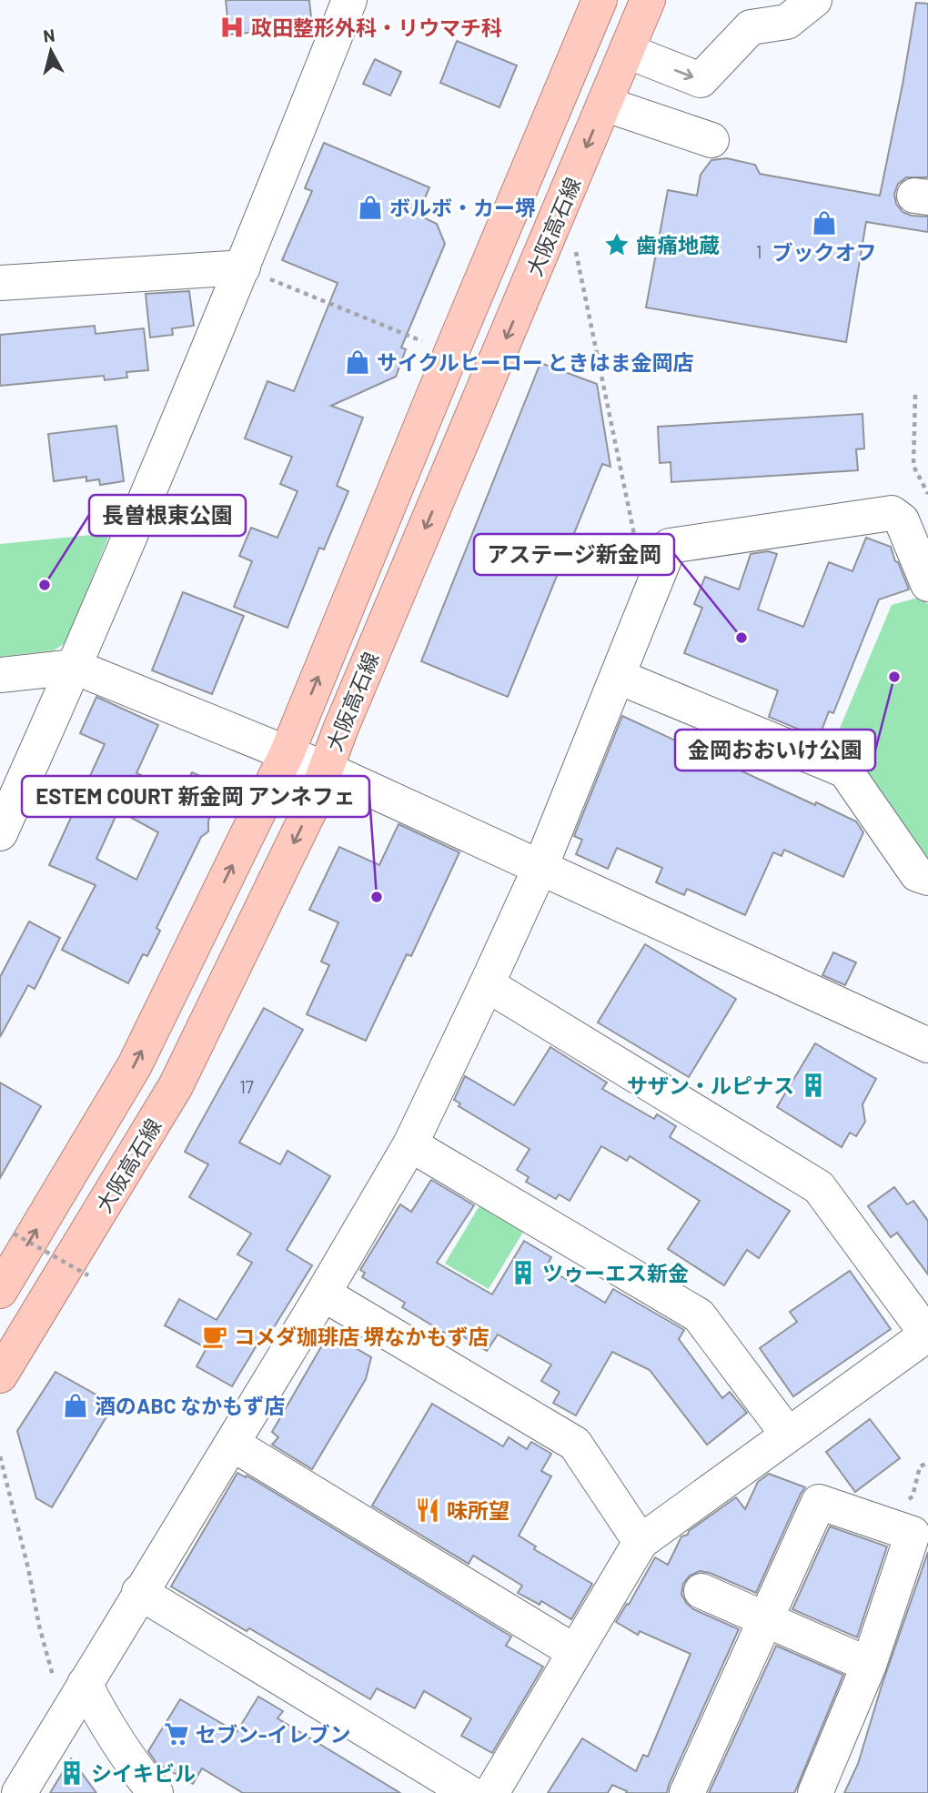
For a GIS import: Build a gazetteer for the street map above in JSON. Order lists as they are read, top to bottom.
{
  "streets": {
    "main road": ["大阪高石線"]
  },
  "places": {
    "hospital": ["政田整形外科・リウマチ科"],
    "shop": [
      "ボルボ・カー堺",
      "ブックオフ",
      "サイクルヒーロー ときはま金岡店",
      "酒のABC なかもず店"
    ],
    "place": ["歯痛地蔵"],
    "other": [
      "長曽根東公園",
      "アステージ新金岡",
      "金岡おおいけ公園",
      "ESTEM COURT 新金岡 アンネフェ"
    ],
    "building": ["サザン・ルピナス", "ツゥーエス新金", "シイキビル"],
    "cafe": ["コメダ珈琲店 堺なかもず店"],
    "restaurant": ["味所望"],
    "supermarket": ["セブン-イレブン"]
  },
  "house_numbers": ["1", "17"],
  "north": "top"
}
